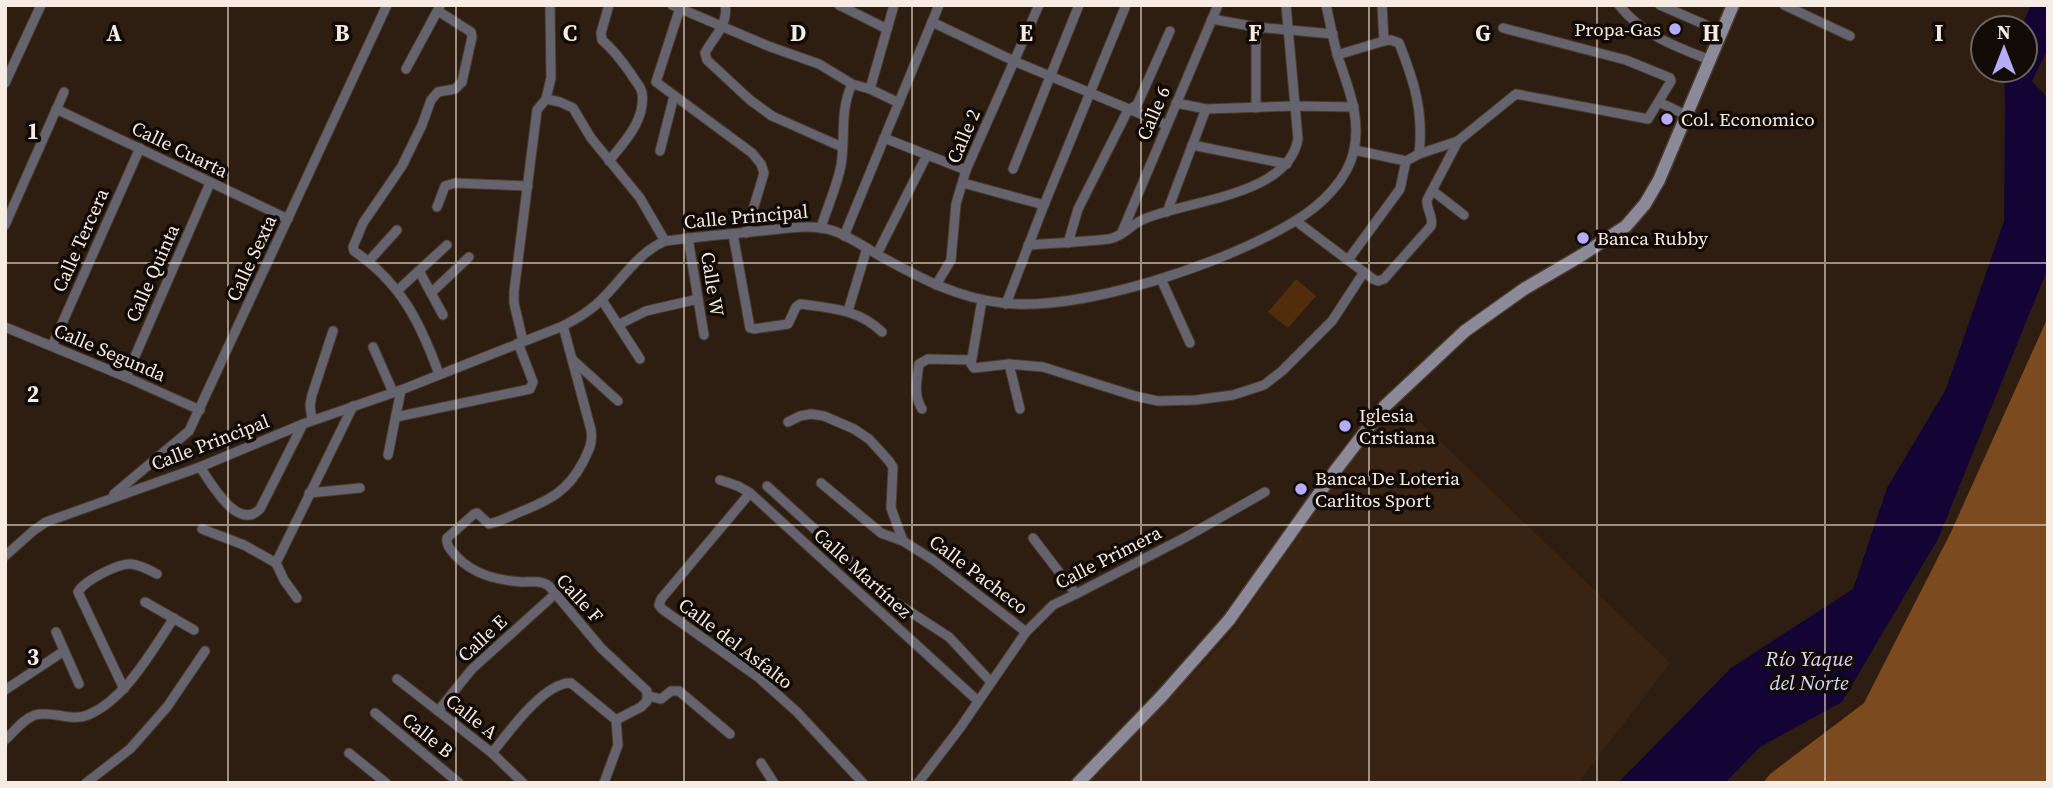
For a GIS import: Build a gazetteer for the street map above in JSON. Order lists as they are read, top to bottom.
{
  "streets": {
    "street": [
      "Calle 6",
      "Calle 2",
      "Calle Cuarta",
      "Calle Principal",
      "Calle Tercera",
      "Calle Sexta",
      "Calle Quinta",
      "Calle W",
      "Calle Segunda",
      "Calle Primera",
      "Calle Martínez",
      "Calle Pacheco",
      "Calle F",
      "Calle E",
      "Calle del Asfalto",
      "Calle A",
      "Calle B"
    ]
  },
  "crossings": [
    ["Calle 2", "Calle Principal"],
    ["Calle Cuarta", "Calle Tercera"],
    ["Calle Cuarta", "Calle Sexta"],
    ["Calle Cuarta", "Calle Quinta"],
    ["Calle Principal", "Calle Sexta"],
    ["Calle Principal", "Calle W"],
    ["Calle Tercera", "Calle Segunda"],
    ["Calle Sexta", "Calle Segunda"],
    ["Calle Quinta", "Calle Segunda"],
    ["Calle Primera", "Calle Martínez"],
    ["Calle Primera", "Calle Pacheco"],
    ["Calle Martínez", "Calle del Asfalto"],
    ["Calle F", "Calle E"],
    ["Calle E", "Calle A"]
  ],
  "water": ["Río Yaque del Norte"],
  "places": [
    "Propa-Gas",
    "Col. Economico",
    "Banca Rubby",
    "Iglesia Cristiana",
    "Banca De Loteria Carlitos Sport"
  ],
  "north": "top",
  "grid": {
    "columns": [
      "A",
      "B",
      "C",
      "D",
      "E",
      "F",
      "G",
      "H",
      "I"
    ],
    "rows": ["1", "2", "3"]
  }
}
